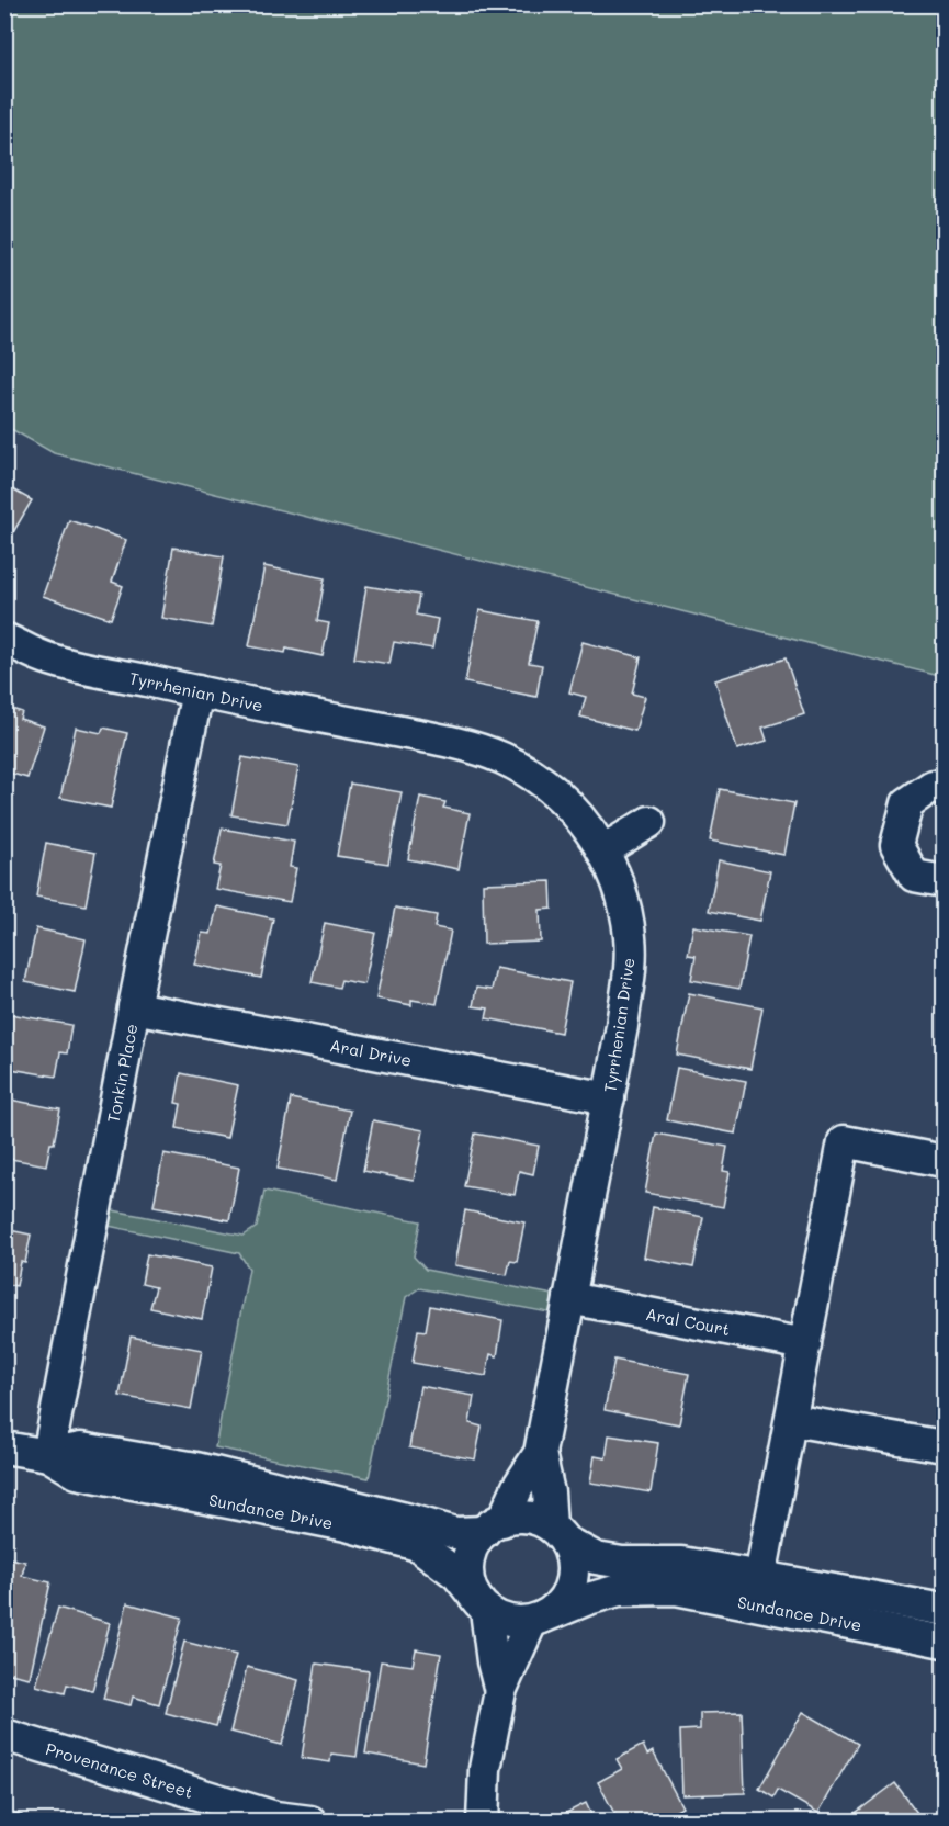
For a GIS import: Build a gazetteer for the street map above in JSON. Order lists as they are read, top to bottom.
{
  "streets": {
    "street": [
      "Tyrrhenian Drive",
      "Aral Drive",
      "Tonkin Place",
      "Aral Court",
      "Sundance Drive",
      "Provenance Street"
    ]
  },
  "crossings": [
    ["Tyrrhenian Drive", "Aral Drive"],
    ["Tyrrhenian Drive", "Tonkin Place"],
    ["Tyrrhenian Drive", "Aral Court"],
    ["Tyrrhenian Drive", "Sundance Drive"],
    ["Aral Drive", "Tonkin Place"],
    ["Tonkin Place", "Sundance Drive"]
  ]
}
